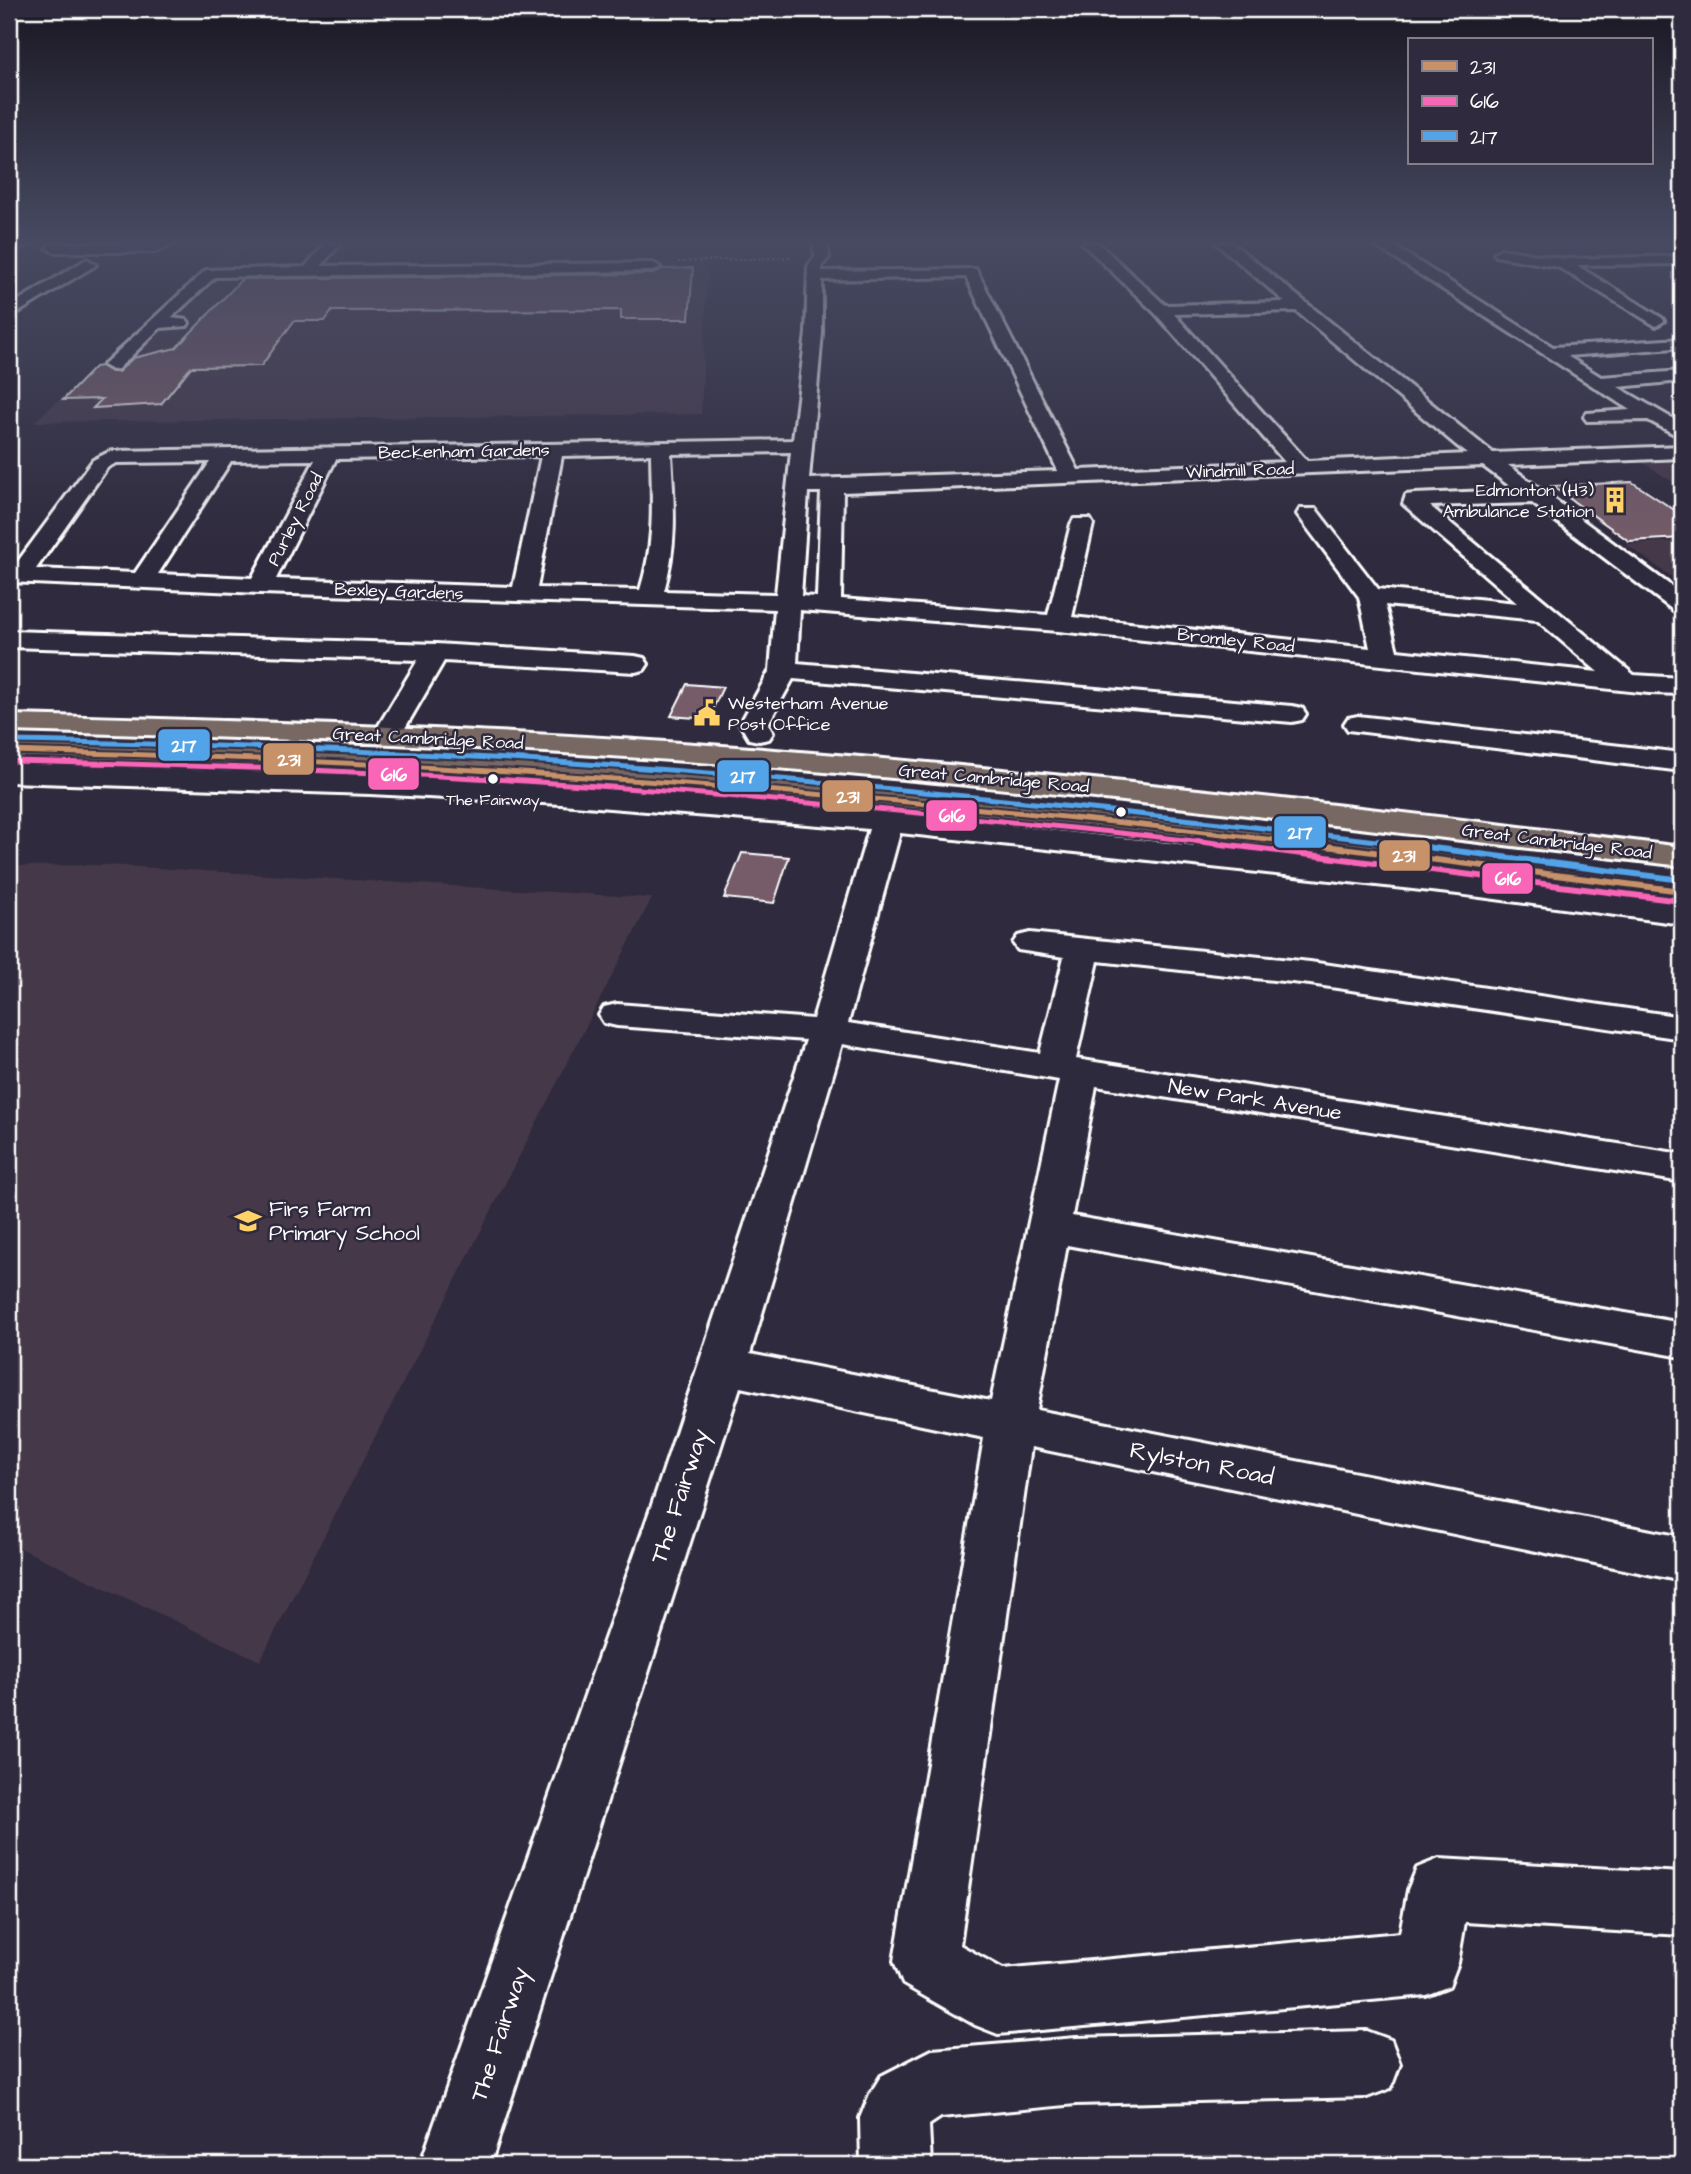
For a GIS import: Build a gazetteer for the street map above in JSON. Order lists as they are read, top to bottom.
{
  "streets": {
    "highway": ["Great Cambridge Road"],
    "street": [
      "Beckenham Gardens",
      "Windmill Road",
      "Purley Road",
      "Bexley Gardens",
      "Bromley Road",
      "New Park Avenue",
      "Rylston Road",
      "The Fairway"
    ]
  },
  "crossings": [
    ["Beckenham Gardens", "Purley Road"],
    ["Beckenham Gardens", "Bexley Gardens"],
    ["Purley Road", "Bexley Gardens"],
    ["Bexley Gardens", "Bromley Road"],
    ["New Park Avenue", "The Fairway"],
    ["Rylston Road", "The Fairway"]
  ],
  "places": {
    "building": ["Edmonton (H3) Ambulance Station"],
    "public building": ["Westerham Avenue Post Office"],
    "other": ["The Fairway"],
    "school or university": ["Firs Farm Primary School"]
  },
  "lines": ["transit line 217", "transit line 231", "transit line 616"],
  "legend": ["231", "616", "217"]
}
